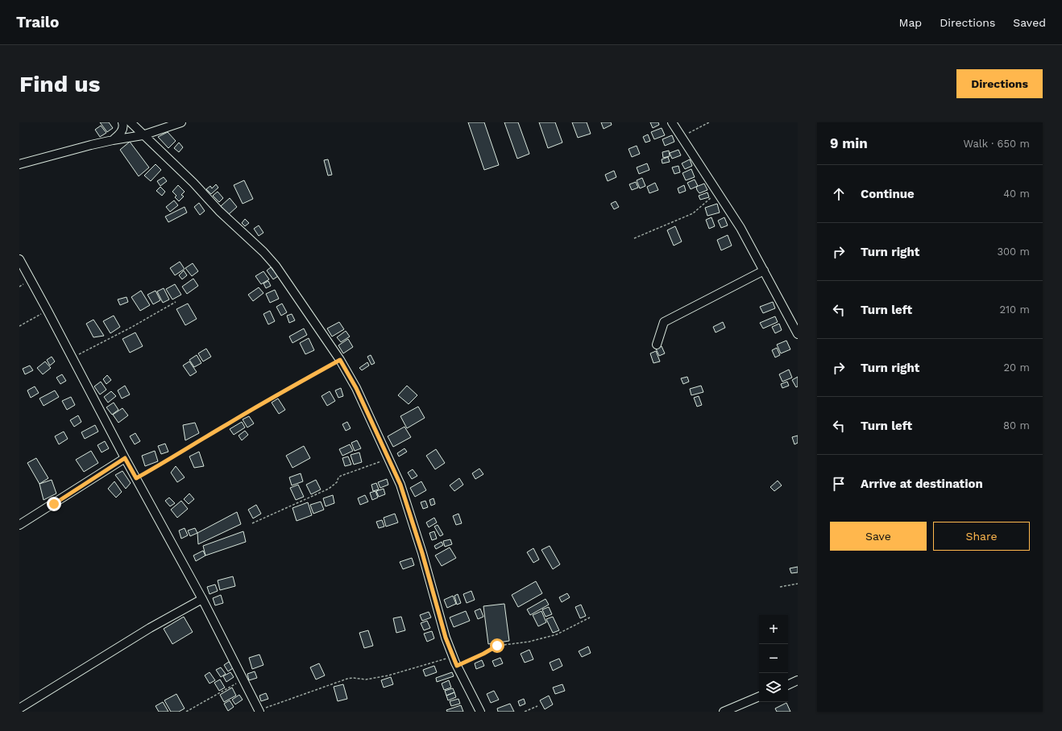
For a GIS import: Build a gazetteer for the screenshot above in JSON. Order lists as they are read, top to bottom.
{
  "page": {
    "header": "Trailo",
    "nav": ["Map", "Directions", "Saved"],
    "buttons": [
      "Directions",
      ["Save", "Share"]
    ],
    "title": "Find us",
    "heading": ["9 min", "Walk · 650 m"],
    "list": [
      ["Continue", "40 m"],
      ["Turn right", "300 m"],
      ["Turn left", "210 m"],
      ["Turn right", "20 m"],
      ["Turn left", "80 m"],
      "Arrive at destination"
    ],
    "map_buttons": ["+", "−"]
  }
}
